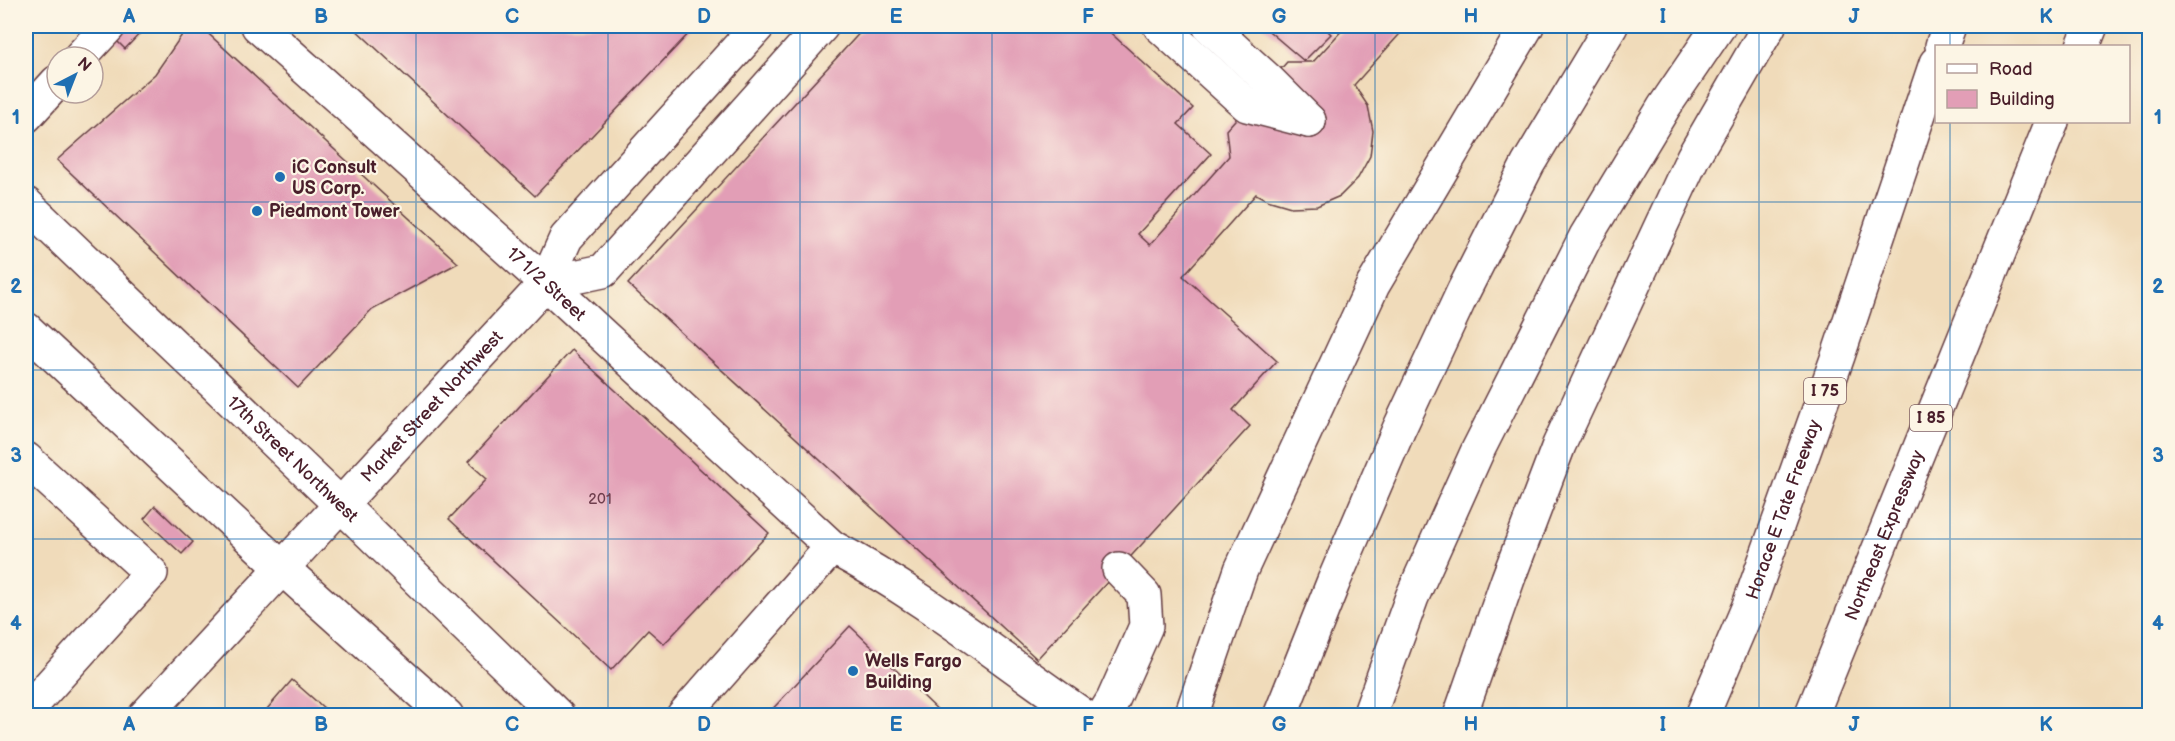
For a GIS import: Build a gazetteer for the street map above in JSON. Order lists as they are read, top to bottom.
{
  "streets": {
    "main road": [
      "17 1/2 Street",
      "I 75",
      "Market Street Northwest",
      "I 85",
      "17th Street Northwest",
      "Horace E Tate Freeway",
      "Northeast Expressway"
    ]
  },
  "crossings": [
    ["17 1/2 Street", "Market Street Northwest"],
    ["Market Street Northwest", "17th Street Northwest"]
  ],
  "places": ["iC Consult US Corp.", "Piedmont Tower", "Wells Fargo Building"],
  "house_numbers": ["201"],
  "legend": ["Road", "Building"],
  "north": "top right",
  "grid": {
    "columns": [
      "A",
      "B",
      "C",
      "D",
      "E",
      "F",
      "G",
      "H",
      "I",
      "J",
      "K"
    ],
    "rows": [
      "1",
      "2",
      "3",
      "4"
    ]
  }
}
